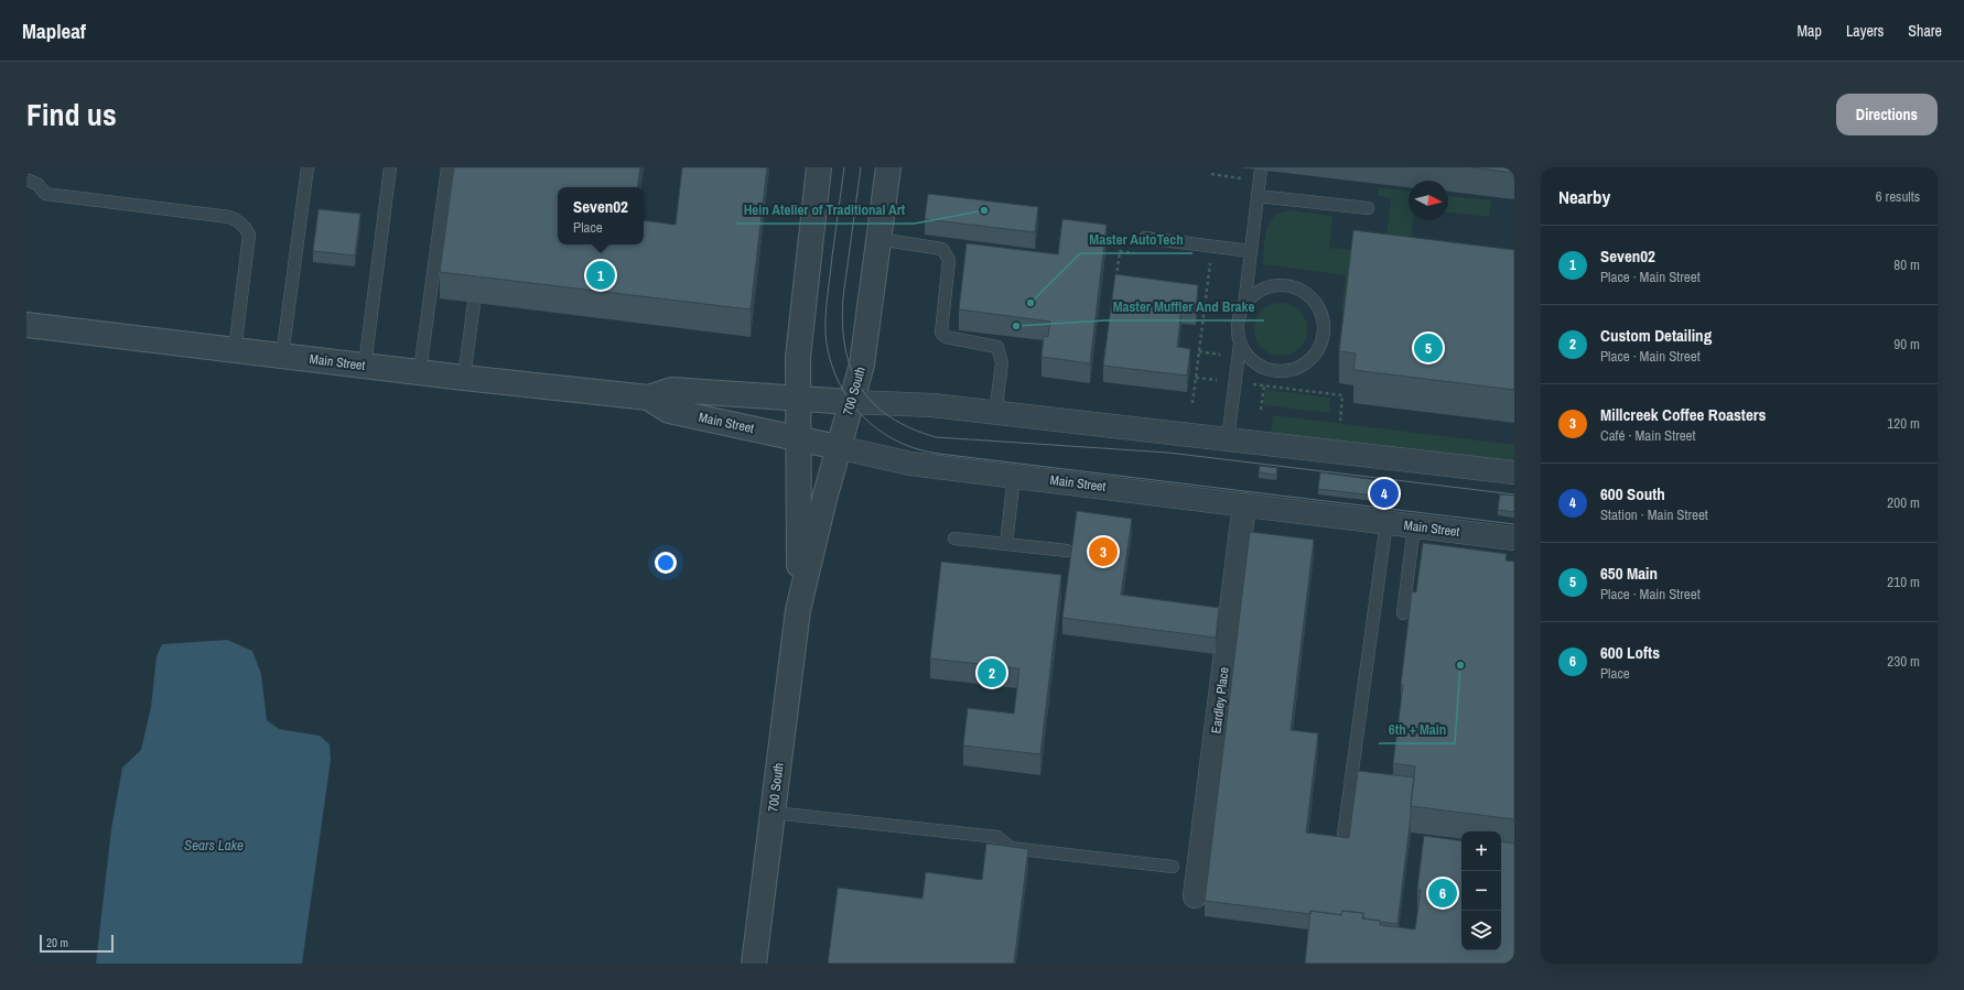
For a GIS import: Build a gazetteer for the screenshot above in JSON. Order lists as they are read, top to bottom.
{
  "streets": {
    "street": ["Main Street", "700 South", "Eardley Place"]
  },
  "crossings": [
    ["Main Street", "700 South"],
    ["Main Street", "Eardley Place"]
  ],
  "water": ["Sears Lake"],
  "places": [
    "Hein Atelier of Traditional Art",
    "Master AutoTech",
    "Master Muffler And Brake",
    "6th + Main"
  ],
  "scale_bar": "20 m",
  "north": "right",
  "page": {
    "header": "Mapleaf",
    "nav": ["Map", "Layers", "Share"],
    "title": "Find us",
    "buttons": "Directions",
    "heading": ["Nearby", "6 results"],
    "popup": ["Seven02", "Place"],
    "list": [
      {
        "mark": "1",
        "name": "Seven02",
        "note": "Place · Main Street",
        "value": "80 m"
      },
      {
        "mark": "2",
        "name": "Custom Detailing",
        "note": "Place · Main Street",
        "value": "90 m"
      },
      {
        "mark": "3",
        "name": "Millcreek Coffee Roasters",
        "note": "Café · Main Street",
        "value": "120 m"
      },
      {
        "mark": "4",
        "name": "600 South",
        "note": "Station · Main Street",
        "value": "200 m"
      },
      {
        "mark": "5",
        "name": "650 Main",
        "note": "Place · Main Street",
        "value": "210 m"
      },
      {
        "mark": "6",
        "name": "600 Lofts",
        "note": "Place",
        "value": "230 m"
      }
    ],
    "pins": [
      "1",
      "5",
      "4",
      "3",
      "2",
      "6"
    ],
    "map_buttons": ["+", "−"],
    "scale": "20 m"
  }
}
